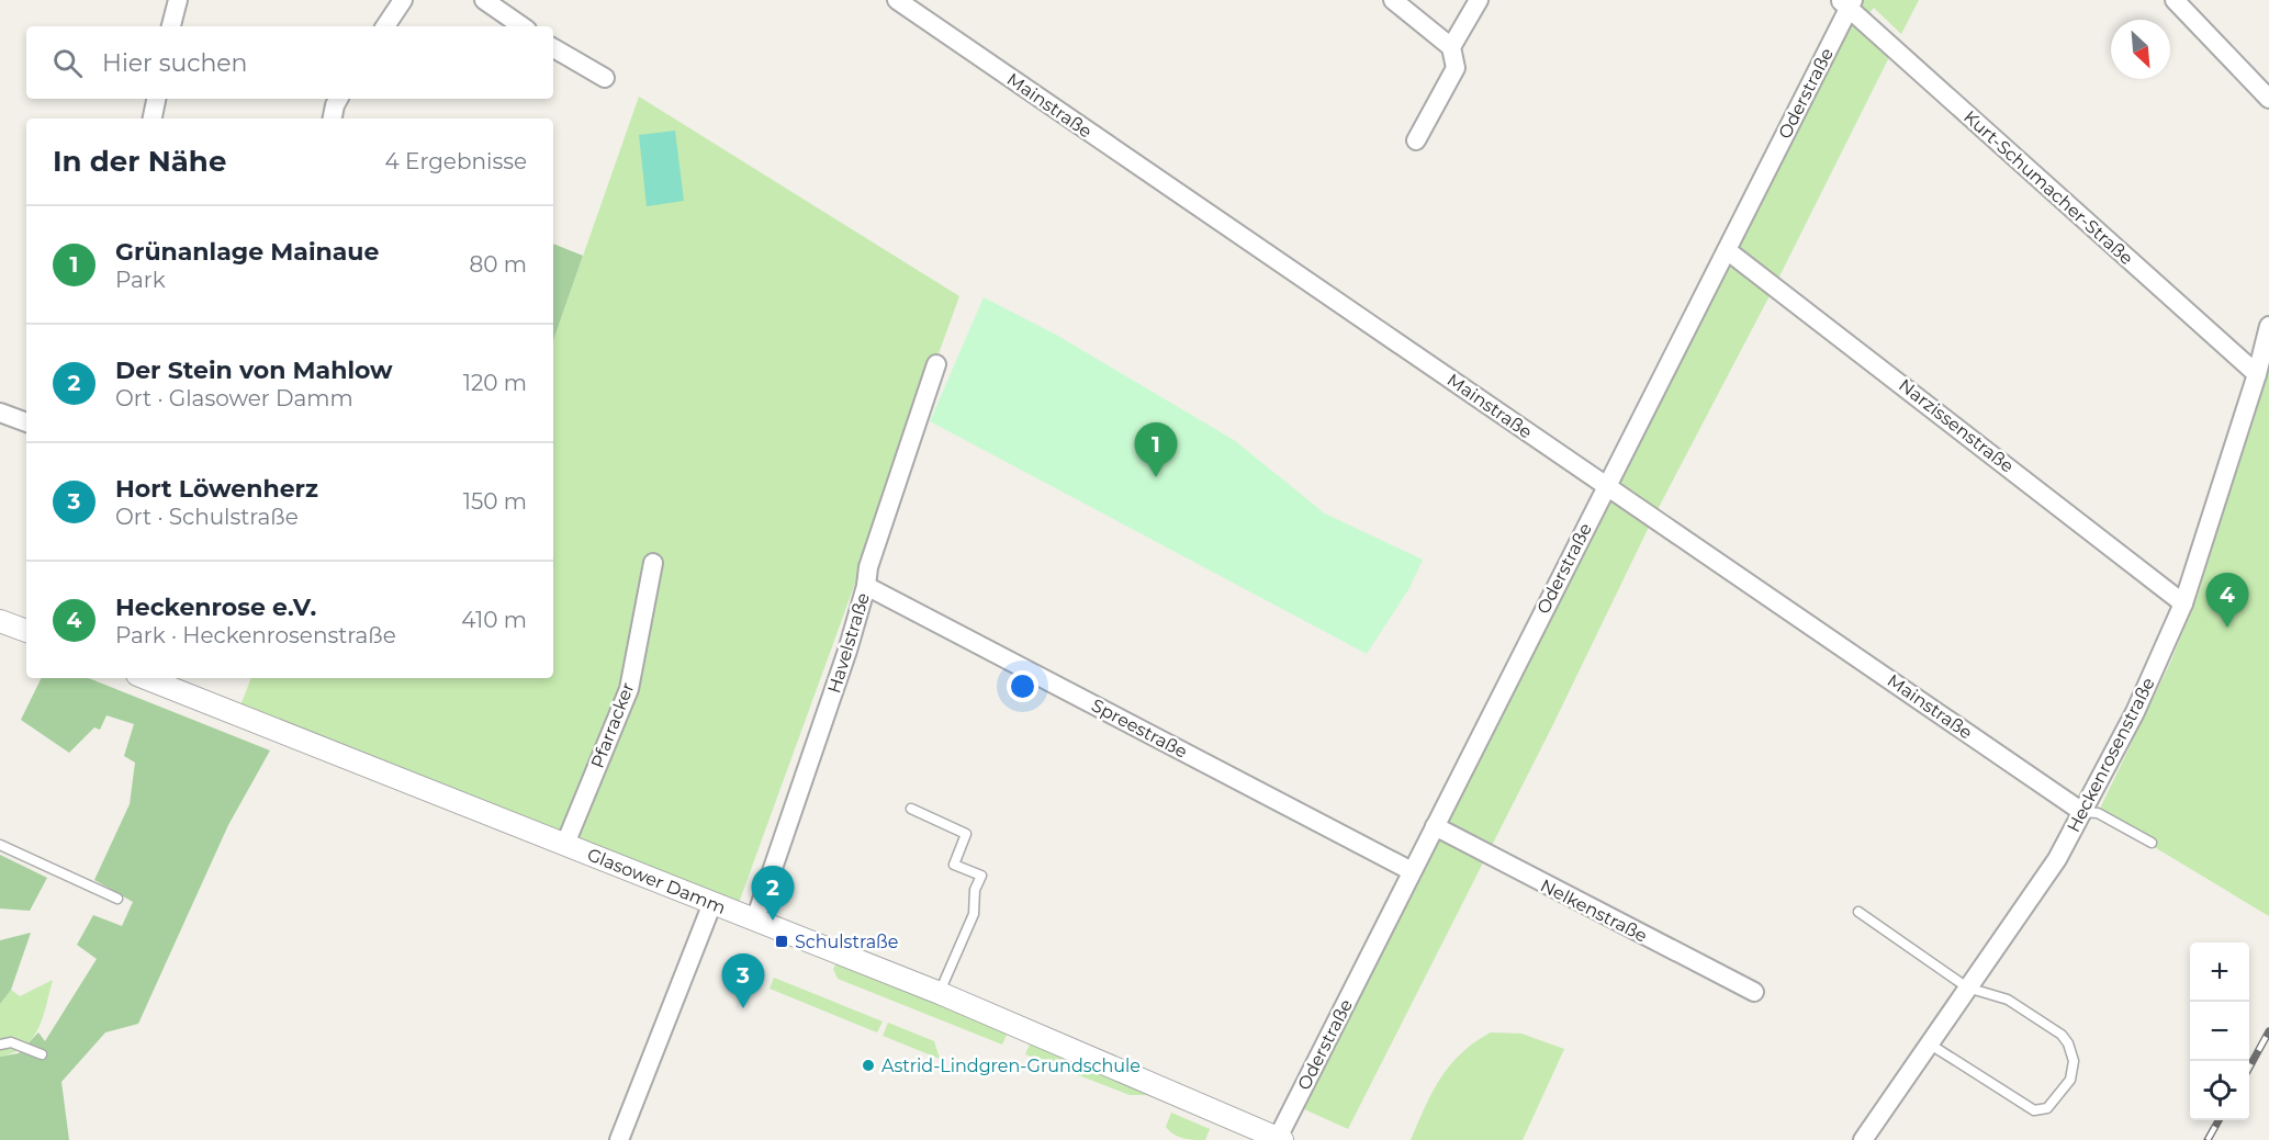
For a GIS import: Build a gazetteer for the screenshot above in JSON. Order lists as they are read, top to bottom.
{
  "streets": {
    "street": [
      "Oderstraße",
      "Mainstraße",
      "Kurt-Schumacher-Straße",
      "Narzissenstraße",
      "Havelstraße",
      "Pfarracker",
      "Spreestraße",
      "Heckenrosenstraße",
      "Glasower Damm",
      "Nelkenstraße"
    ]
  },
  "crossings": [
    ["Oderstraße", "Mainstraße"],
    ["Oderstraße", "Kurt-Schumacher-Straße"],
    ["Oderstraße", "Narzissenstraße"],
    ["Oderstraße", "Spreestraße"],
    ["Oderstraße", "Glasower Damm"],
    ["Oderstraße", "Nelkenstraße"],
    ["Mainstraße", "Heckenrosenstraße"],
    ["Kurt-Schumacher-Straße", "Heckenrosenstraße"],
    ["Narzissenstraße", "Heckenrosenstraße"],
    ["Havelstraße", "Spreestraße"],
    ["Havelstraße", "Glasower Damm"],
    ["Pfarracker", "Glasower Damm"]
  ],
  "places": {
    "transit": ["Schulstraße"],
    "other": ["Astrid-Lindgren-Grundschule"]
  },
  "north": "bottom right",
  "page": {
    "search": "Hier suchen",
    "heading": ["In der Nähe", "4 Ergebnisse"],
    "list": [
      {
        "mark": "1",
        "name": "Grünanlage Mainaue",
        "note": "Park",
        "value": "80 m"
      },
      {
        "mark": "2",
        "name": "Der Stein von Mahlow",
        "note": "Ort · Glasower Damm",
        "value": "120 m"
      },
      {
        "mark": "3",
        "name": "Hort Löwenherz",
        "note": "Ort · Schulstraße",
        "value": "150 m"
      },
      {
        "mark": "4",
        "name": "Heckenrose e.V.",
        "note": "Park · Heckenrosenstraße",
        "value": "410 m"
      }
    ],
    "pins": [
      "1",
      "4",
      "2",
      "3"
    ],
    "map_buttons": ["+", "−"]
  }
}
